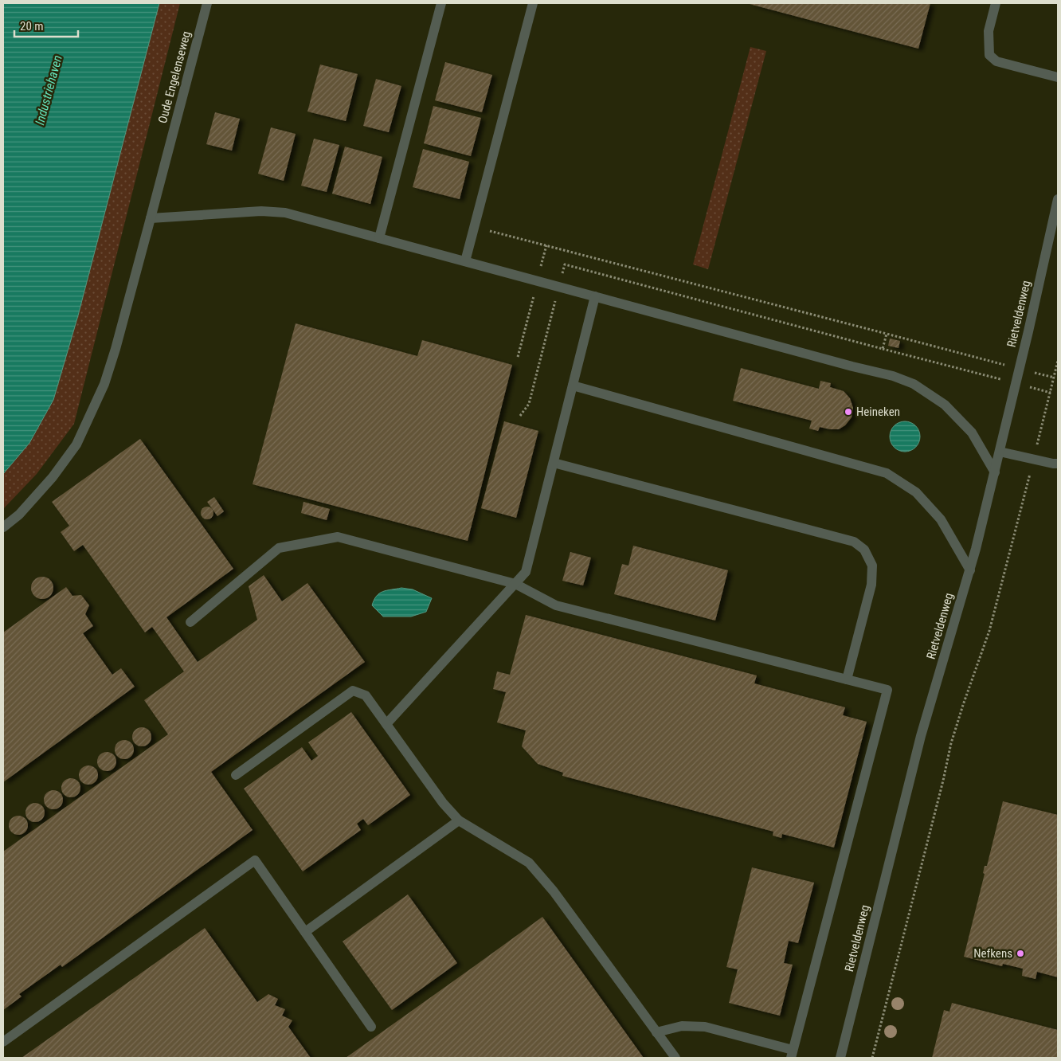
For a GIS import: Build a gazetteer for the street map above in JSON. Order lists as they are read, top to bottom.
{
  "streets": {
    "street": ["Oude Engelenseweg", "Rietveldenweg"]
  },
  "water": ["Industriehaven"],
  "places": ["Heineken", "Nefkens"],
  "scale_bar": "20 m"
}
